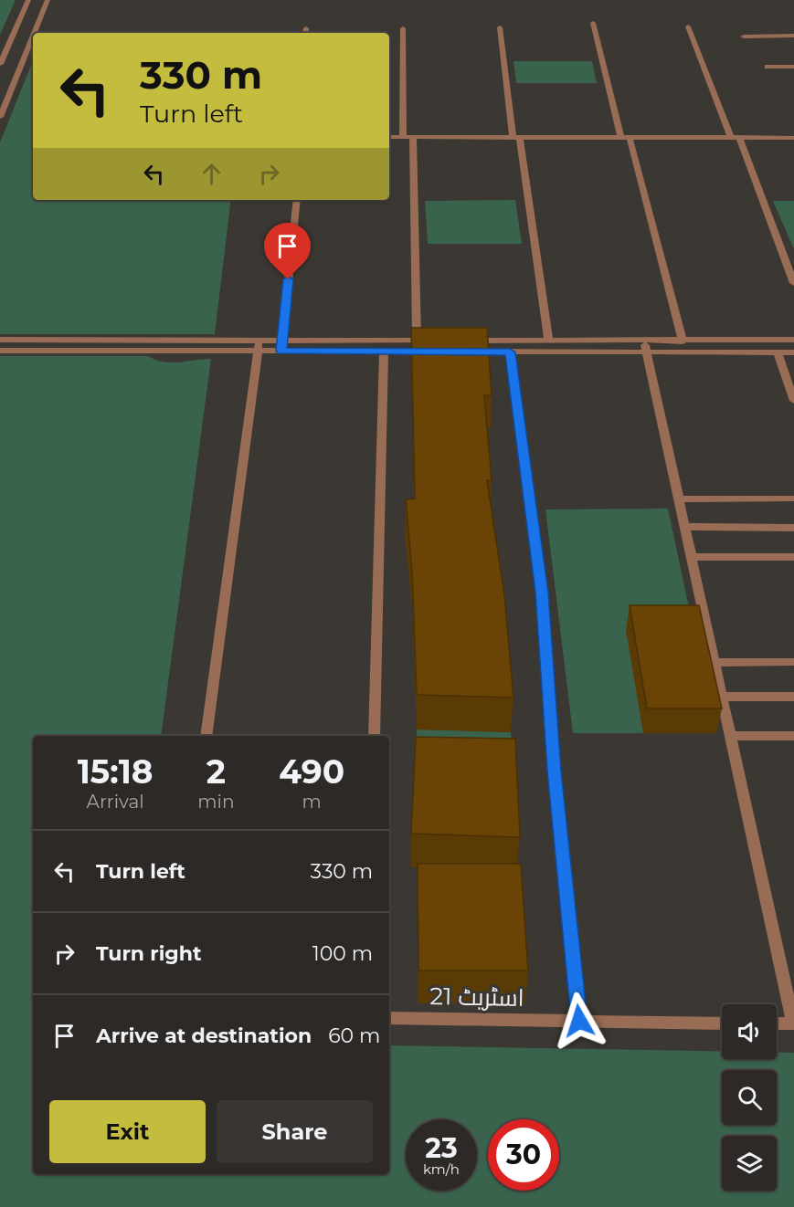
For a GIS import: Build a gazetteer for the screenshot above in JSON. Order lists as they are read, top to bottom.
{
  "streets": {
    "street": ["اسٹریٹ 21"]
  },
  "page": {
    "turn": ["330 m", "Turn left"],
    "eta": [
      "15:18",
      "Arrival",
      "2",
      "min",
      "490",
      "m"
    ],
    "list": [
      {
        "name": "Turn left",
        "value": "330 m"
      },
      {
        "name": "Turn right",
        "value": "100 m"
      },
      {
        "name": "Arrive at destination",
        "value": "60 m"
      }
    ],
    "buttons": ["Exit", "Share"],
    "speed": "23 km/h",
    "limit": "30"
  }
}
